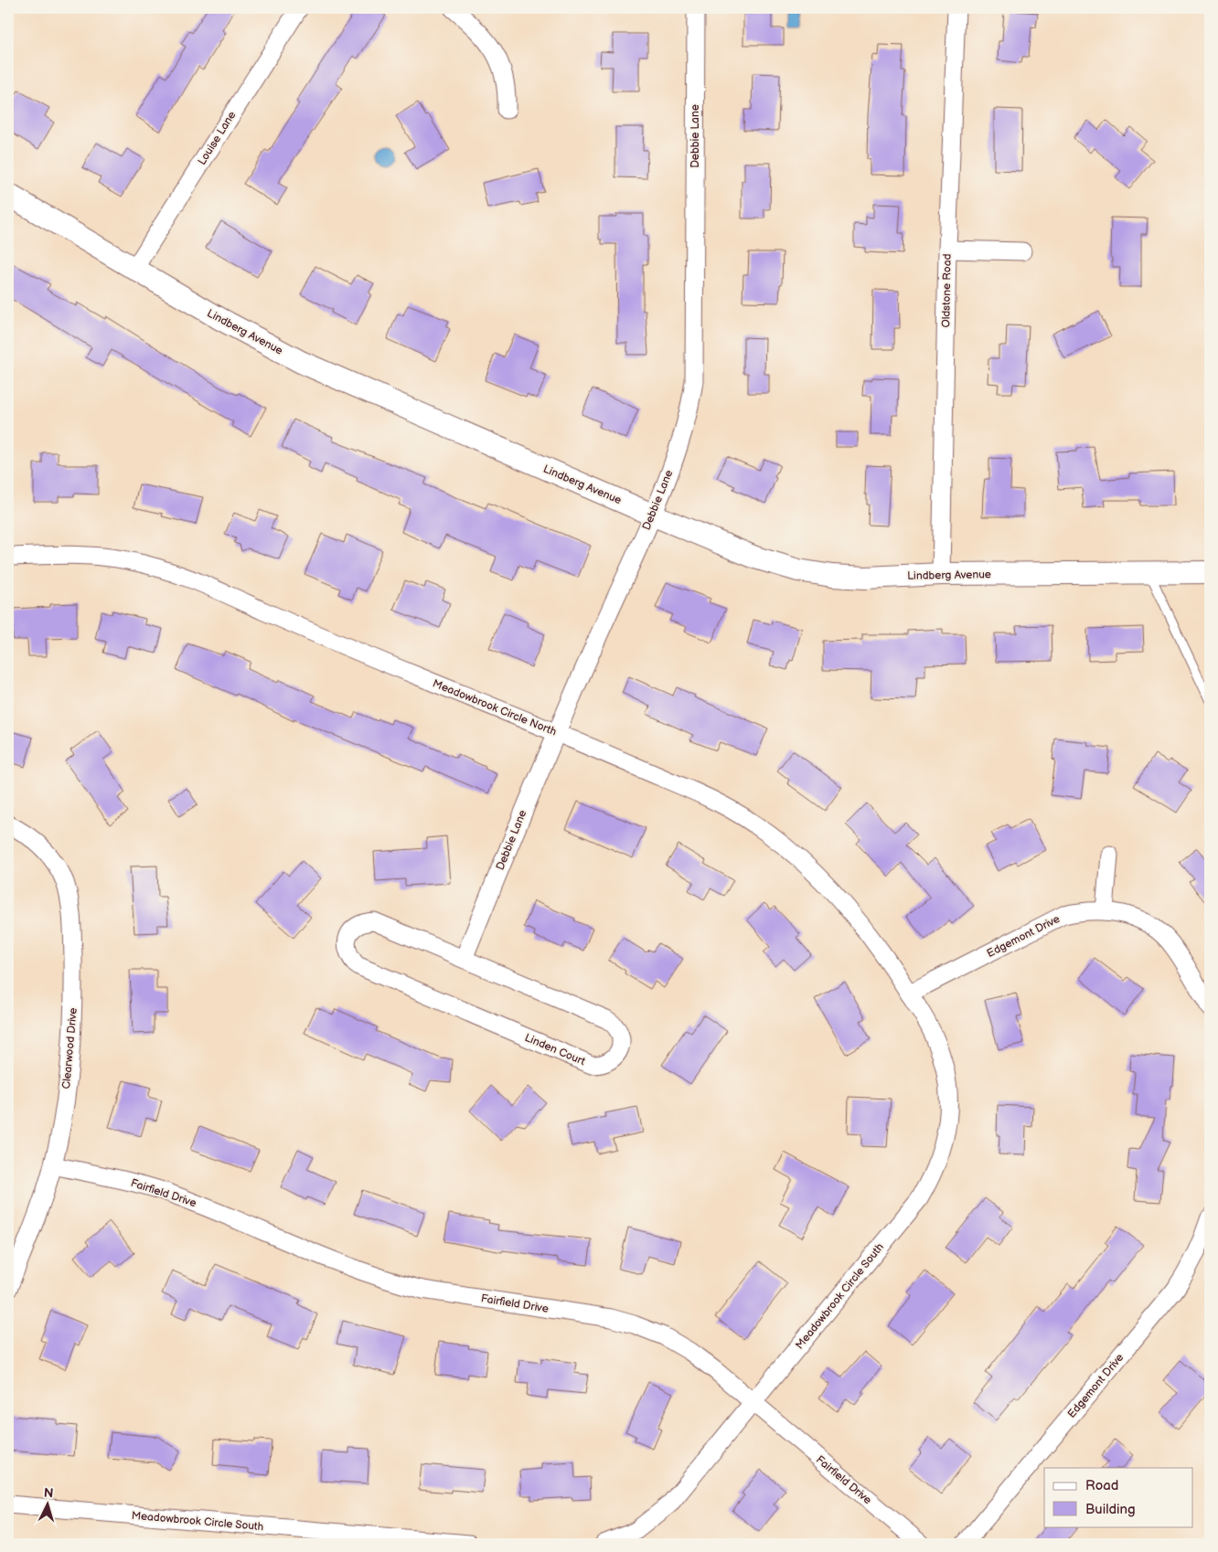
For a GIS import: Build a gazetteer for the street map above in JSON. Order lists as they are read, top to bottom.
{
  "streets": {
    "street": [
      "Debbie Lane",
      "Louise Lane",
      "Oldstone Road",
      "Lindberg Avenue",
      "Meadowbrook Circle North",
      "Edgemont Drive",
      "Clearwood Drive",
      "Linden Court",
      "Fairfield Drive",
      "Meadowbrook Circle South"
    ]
  },
  "crossings": [
    ["Debbie Lane", "Lindberg Avenue"],
    ["Debbie Lane", "Meadowbrook Circle North"],
    ["Debbie Lane", "Linden Court"],
    ["Louise Lane", "Lindberg Avenue"],
    ["Oldstone Road", "Lindberg Avenue"],
    ["Meadowbrook Circle North", "Edgemont Drive"],
    ["Meadowbrook Circle North", "Meadowbrook Circle South"],
    ["Edgemont Drive", "Meadowbrook Circle South"],
    ["Clearwood Drive", "Fairfield Drive"],
    ["Fairfield Drive", "Meadowbrook Circle South"]
  ],
  "legend": ["Road", "Building"],
  "north": "top"
}
